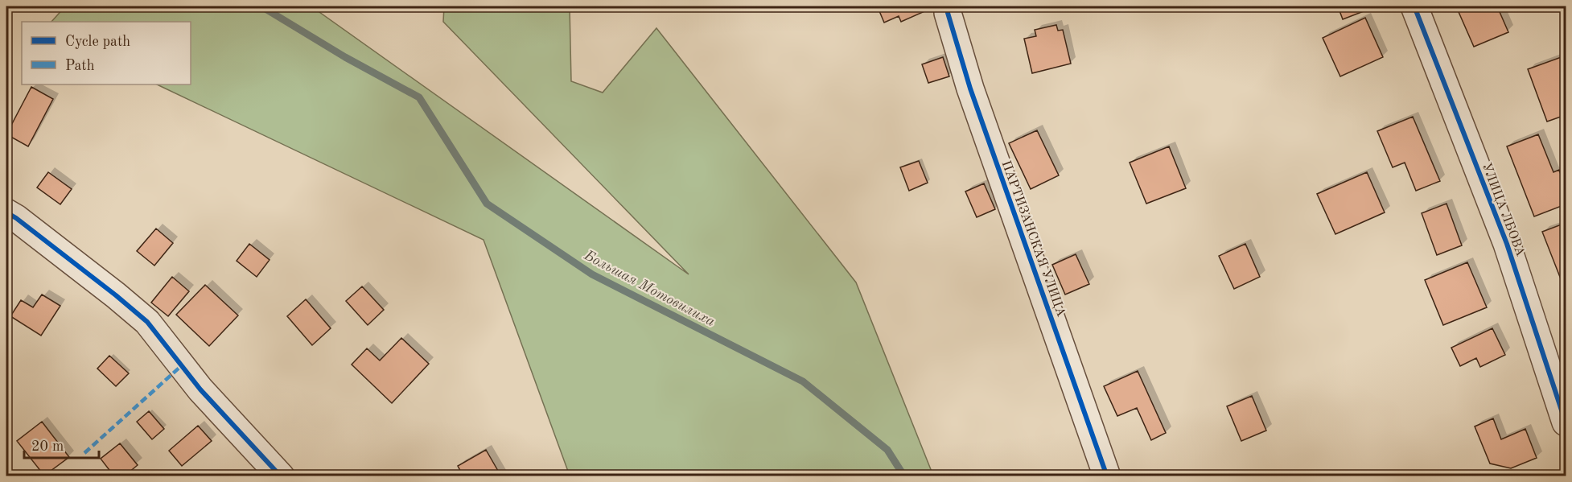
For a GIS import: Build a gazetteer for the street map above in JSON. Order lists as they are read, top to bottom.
{
  "streets": {
    "street": ["УЛИЦА ЛБОВА", "ПАРТИЗАНСКАЯ УЛИЦА"]
  },
  "water": ["Большая Мотовилиха"],
  "legend": ["Cycle path", "Path"],
  "scale_bar": "20 m"
}
